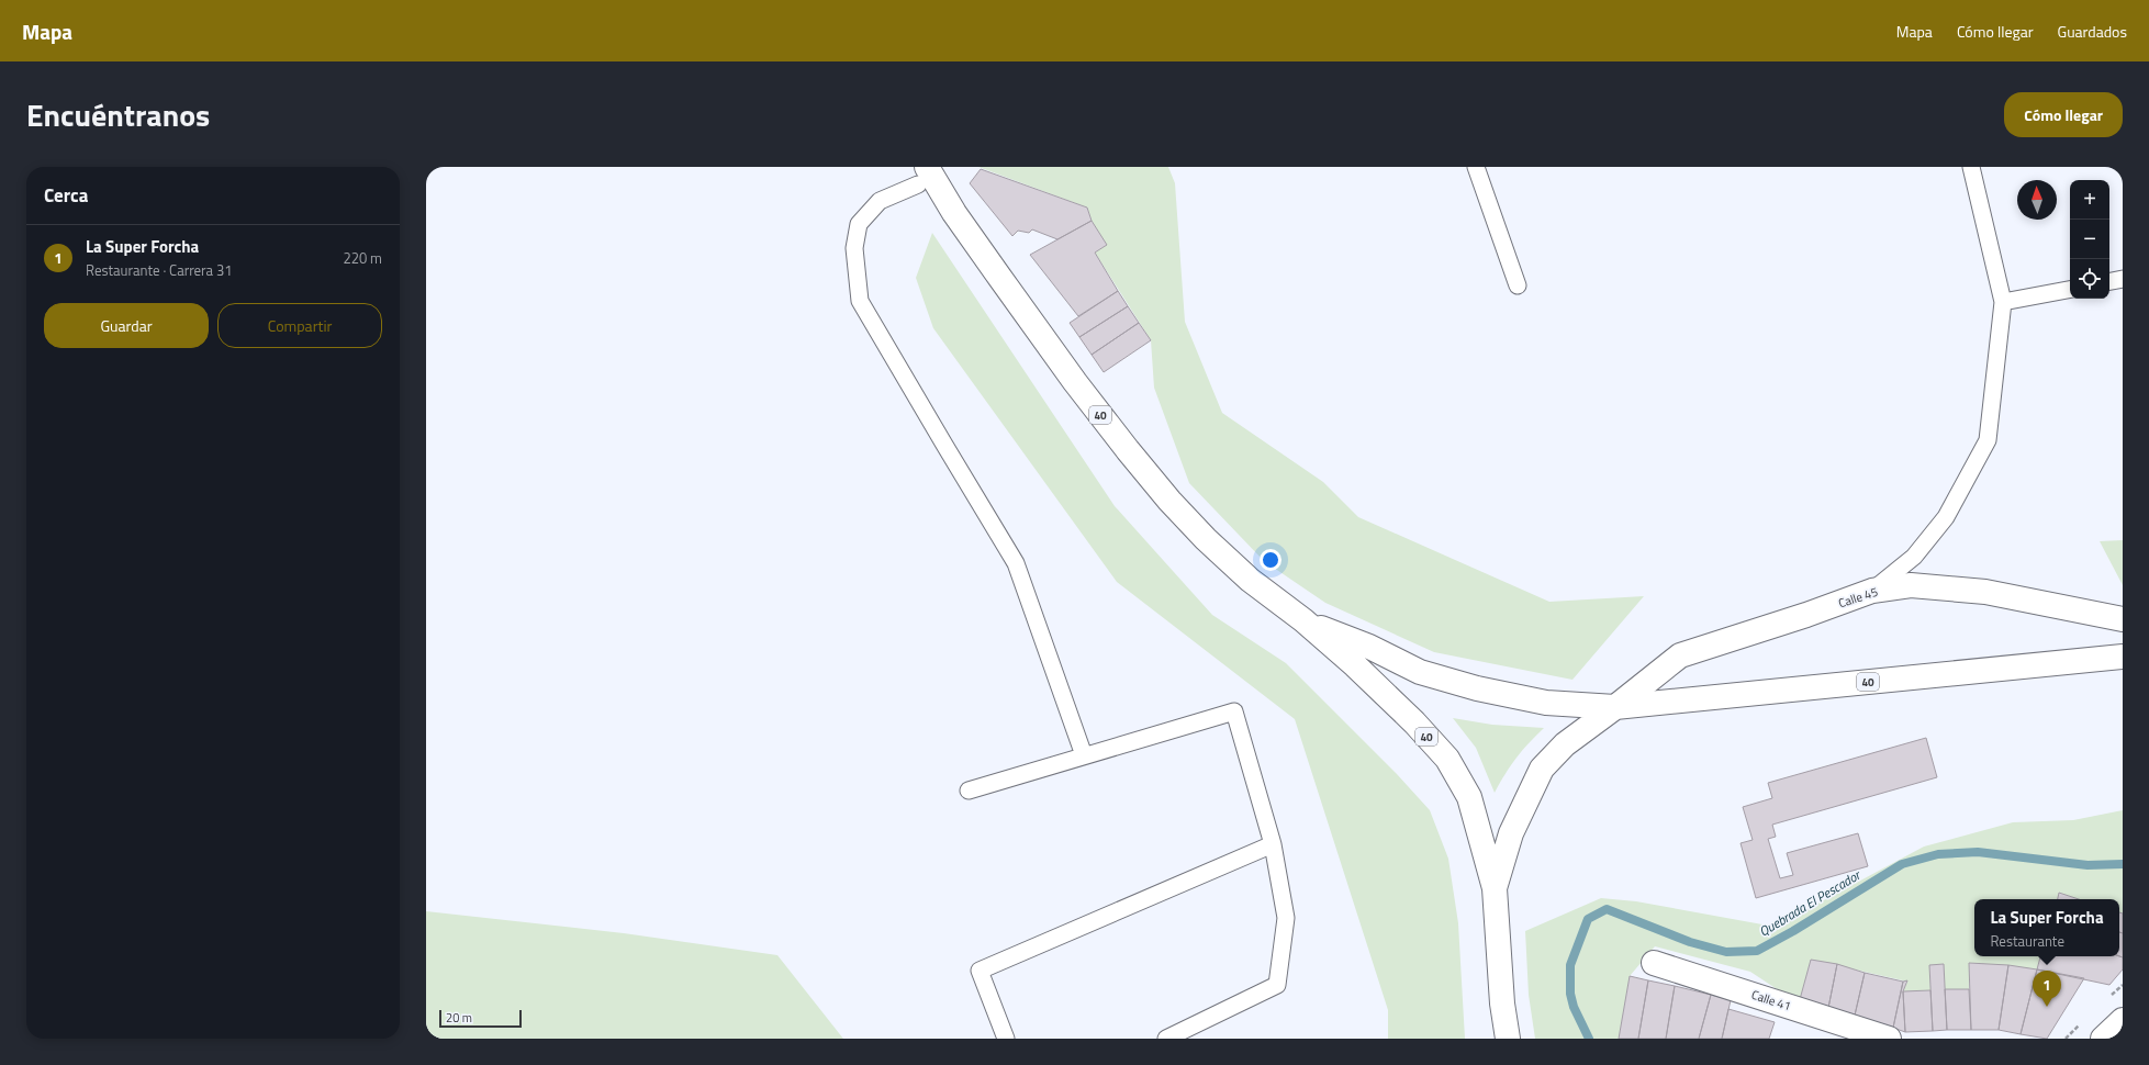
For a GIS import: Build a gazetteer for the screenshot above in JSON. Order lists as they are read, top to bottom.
{
  "streets": {
    "main road": ["40", "Calle 45", "Calle 41"]
  },
  "crossings": [
    ["40", "Calle 45"]
  ],
  "water": ["Quebrada El Pescador"],
  "scale_bar": "20 m",
  "north": "top",
  "page": {
    "header": "Mapa",
    "nav": ["Mapa", "Cómo llegar", "Guardados"],
    "title": "Encuéntranos",
    "buttons": [
      "Cómo llegar",
      ["Guardar", "Compartir"]
    ],
    "heading": "Cerca",
    "map_buttons": ["+", "−"],
    "list": [
      {
        "mark": "1",
        "name": "La Super Forcha",
        "note": "Restaurante · Carrera 31",
        "value": "220 m"
      }
    ],
    "popup": ["La Super Forcha", "Restaurante"],
    "pins": "1",
    "scale": "20 m"
  }
}
